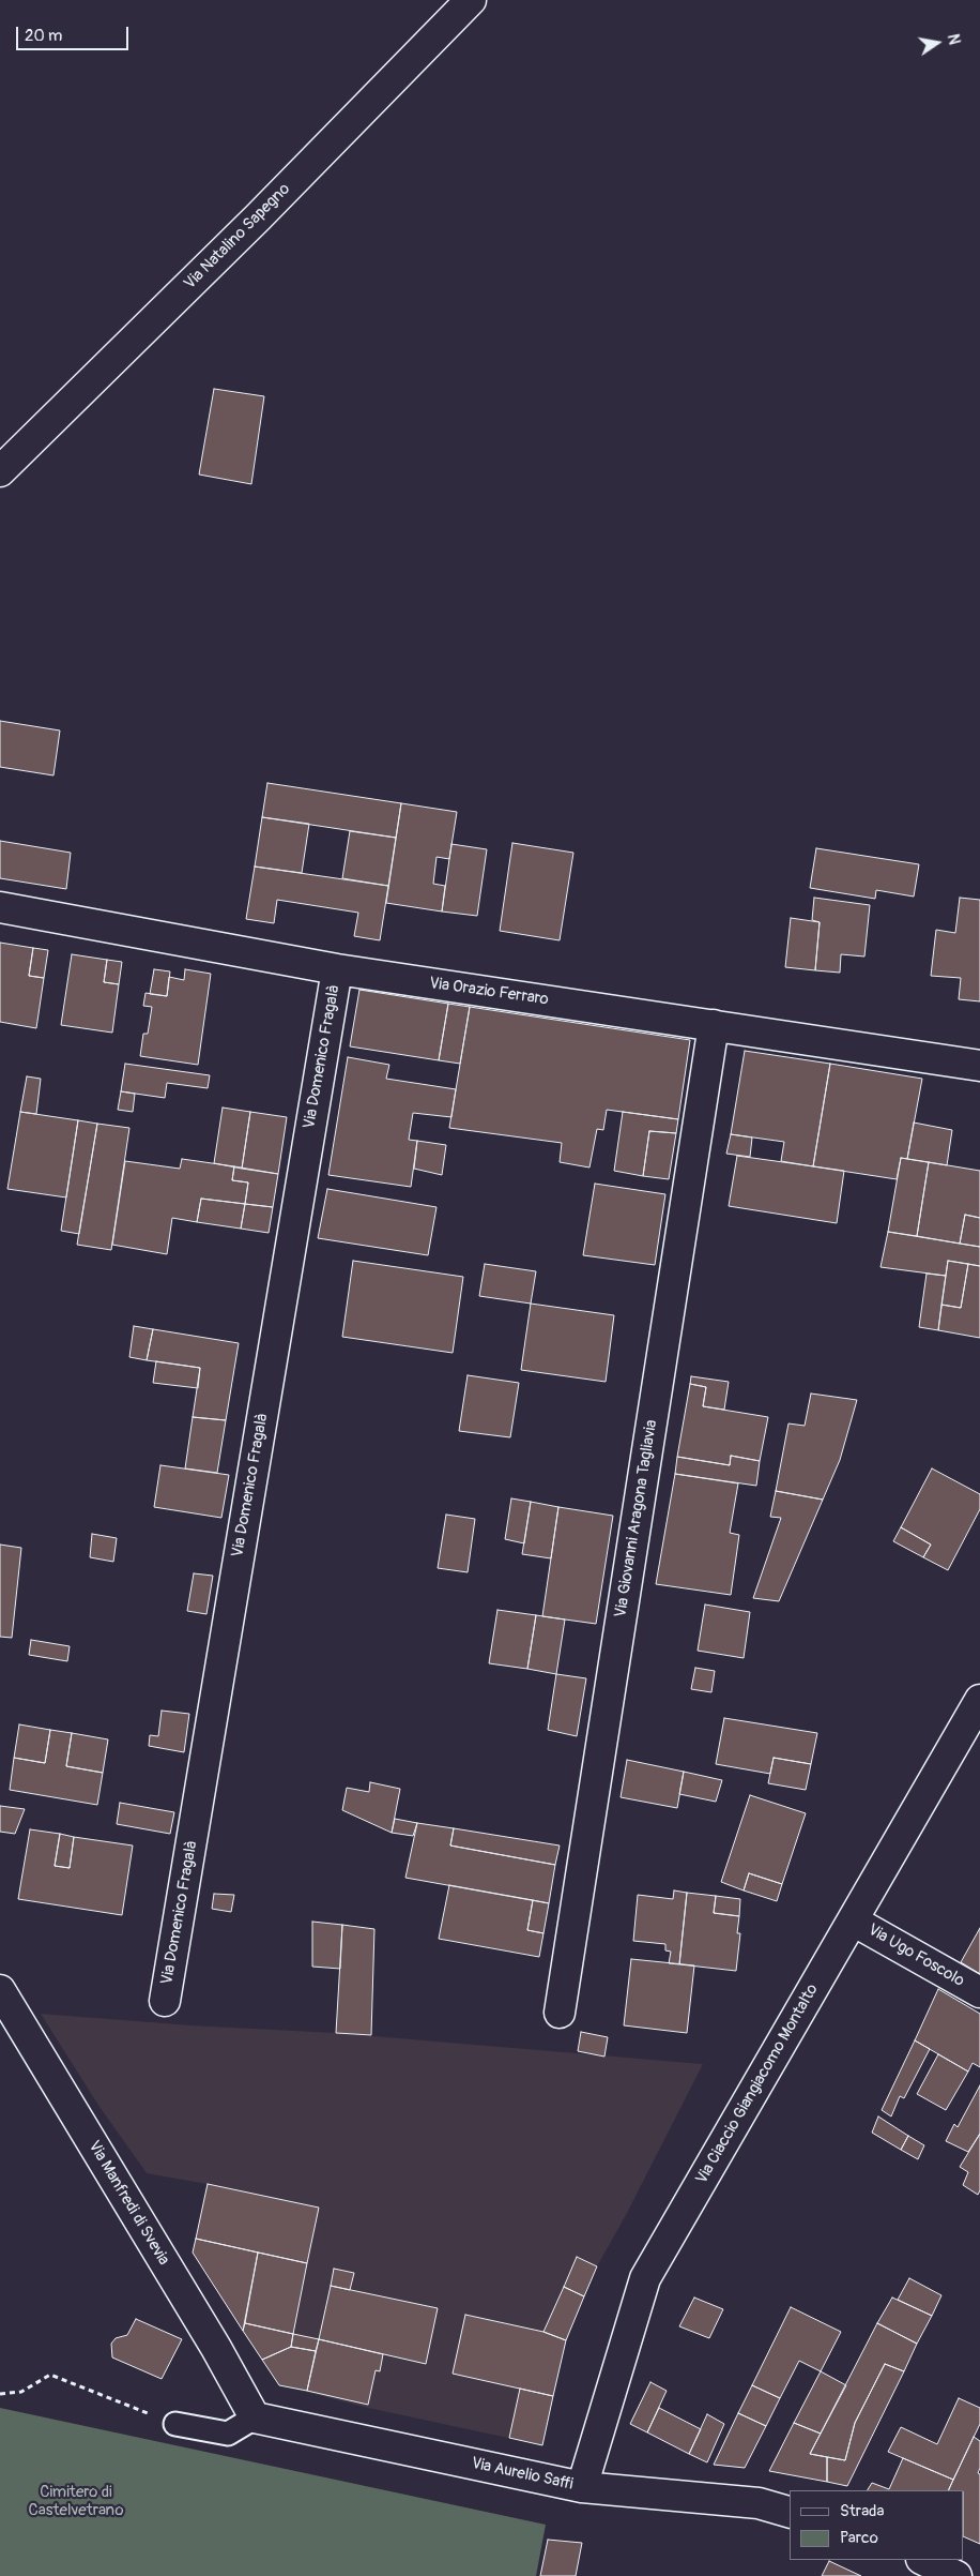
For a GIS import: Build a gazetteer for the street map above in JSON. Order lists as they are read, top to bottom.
{
  "streets": {
    "street": [
      "Via Natalino Sapegno",
      "Via Orazio Ferraro",
      "Via Domenico Fragalà",
      "Via Giovanni Aragona Tagliavia",
      "Via Ugo Foscolo",
      "Via Ciaccio Giangiacomo Montalto",
      "Via Manfredi di Svevia",
      "Via Aurelio Saffi"
    ]
  },
  "crossings": [
    ["Via Orazio Ferraro", "Via Domenico Fragalà"],
    ["Via Orazio Ferraro", "Via Giovanni Aragona Tagliavia"],
    ["Via Ugo Foscolo", "Via Ciaccio Giangiacomo Montalto"],
    ["Via Ciaccio Giangiacomo Montalto", "Via Aurelio Saffi"],
    ["Via Manfredi di Svevia", "Via Aurelio Saffi"]
  ],
  "parks": ["Cimitero di Castelvetrano"],
  "legend": ["Strada", "Parco"],
  "scale_bar": "20 m",
  "north": "right"
}
